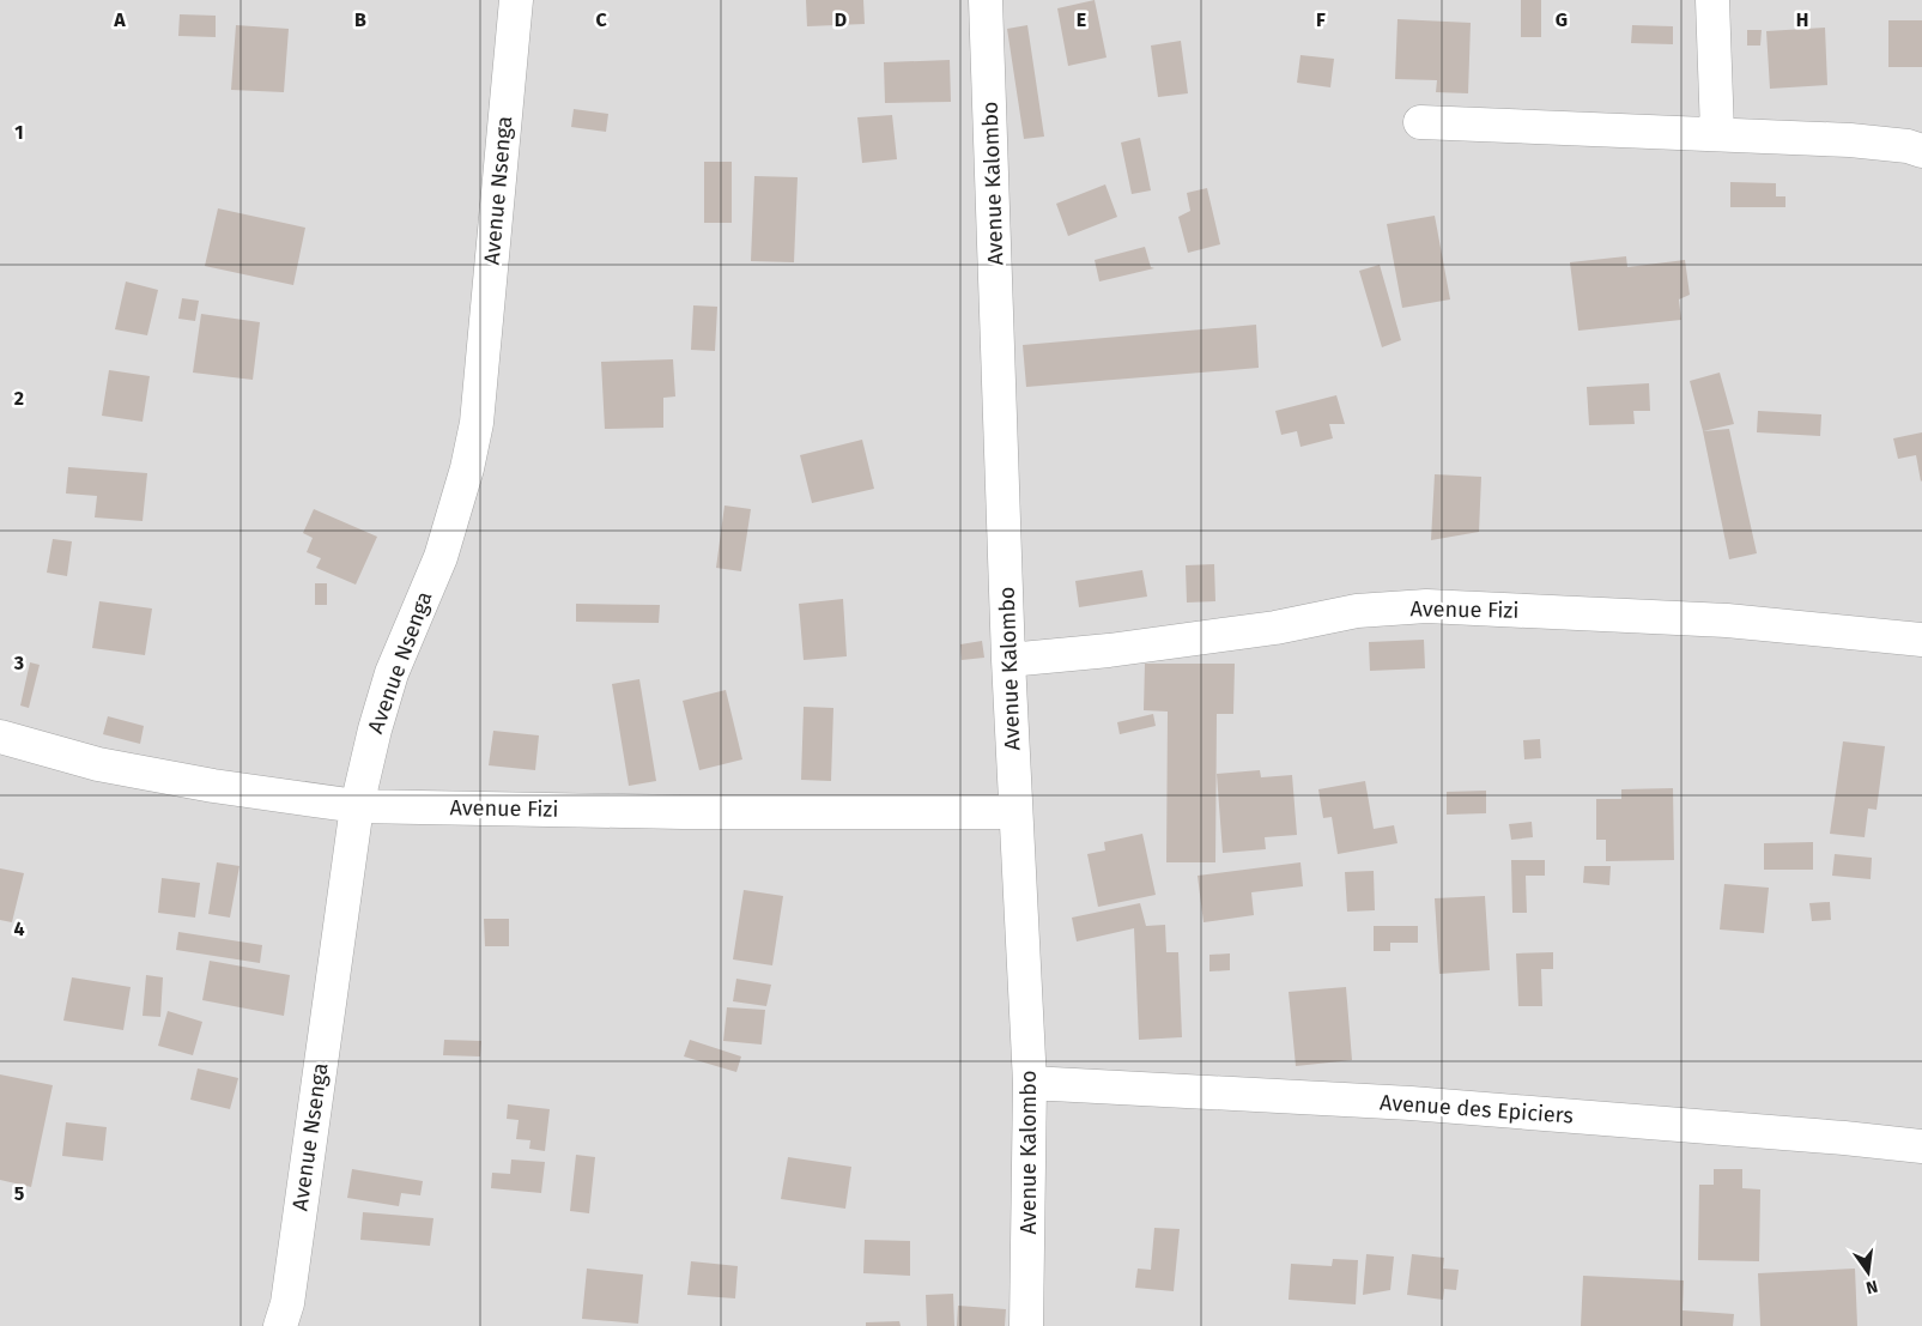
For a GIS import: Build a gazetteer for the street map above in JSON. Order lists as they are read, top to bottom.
{
  "streets": {
    "street": [
      "Avenue Kalombo",
      "Avenue Nsenga",
      "Avenue Fizi",
      "Avenue des Epiciers"
    ]
  },
  "crossings": [
    ["Avenue Kalombo", "Avenue Fizi"],
    ["Avenue Kalombo", "Avenue des Epiciers"],
    ["Avenue Nsenga", "Avenue Fizi"]
  ],
  "north": "bottom",
  "grid": {
    "columns": [
      "A",
      "B",
      "C",
      "D",
      "E",
      "F",
      "G",
      "H"
    ],
    "rows": [
      "1",
      "2",
      "3",
      "4",
      "5"
    ]
  }
}
